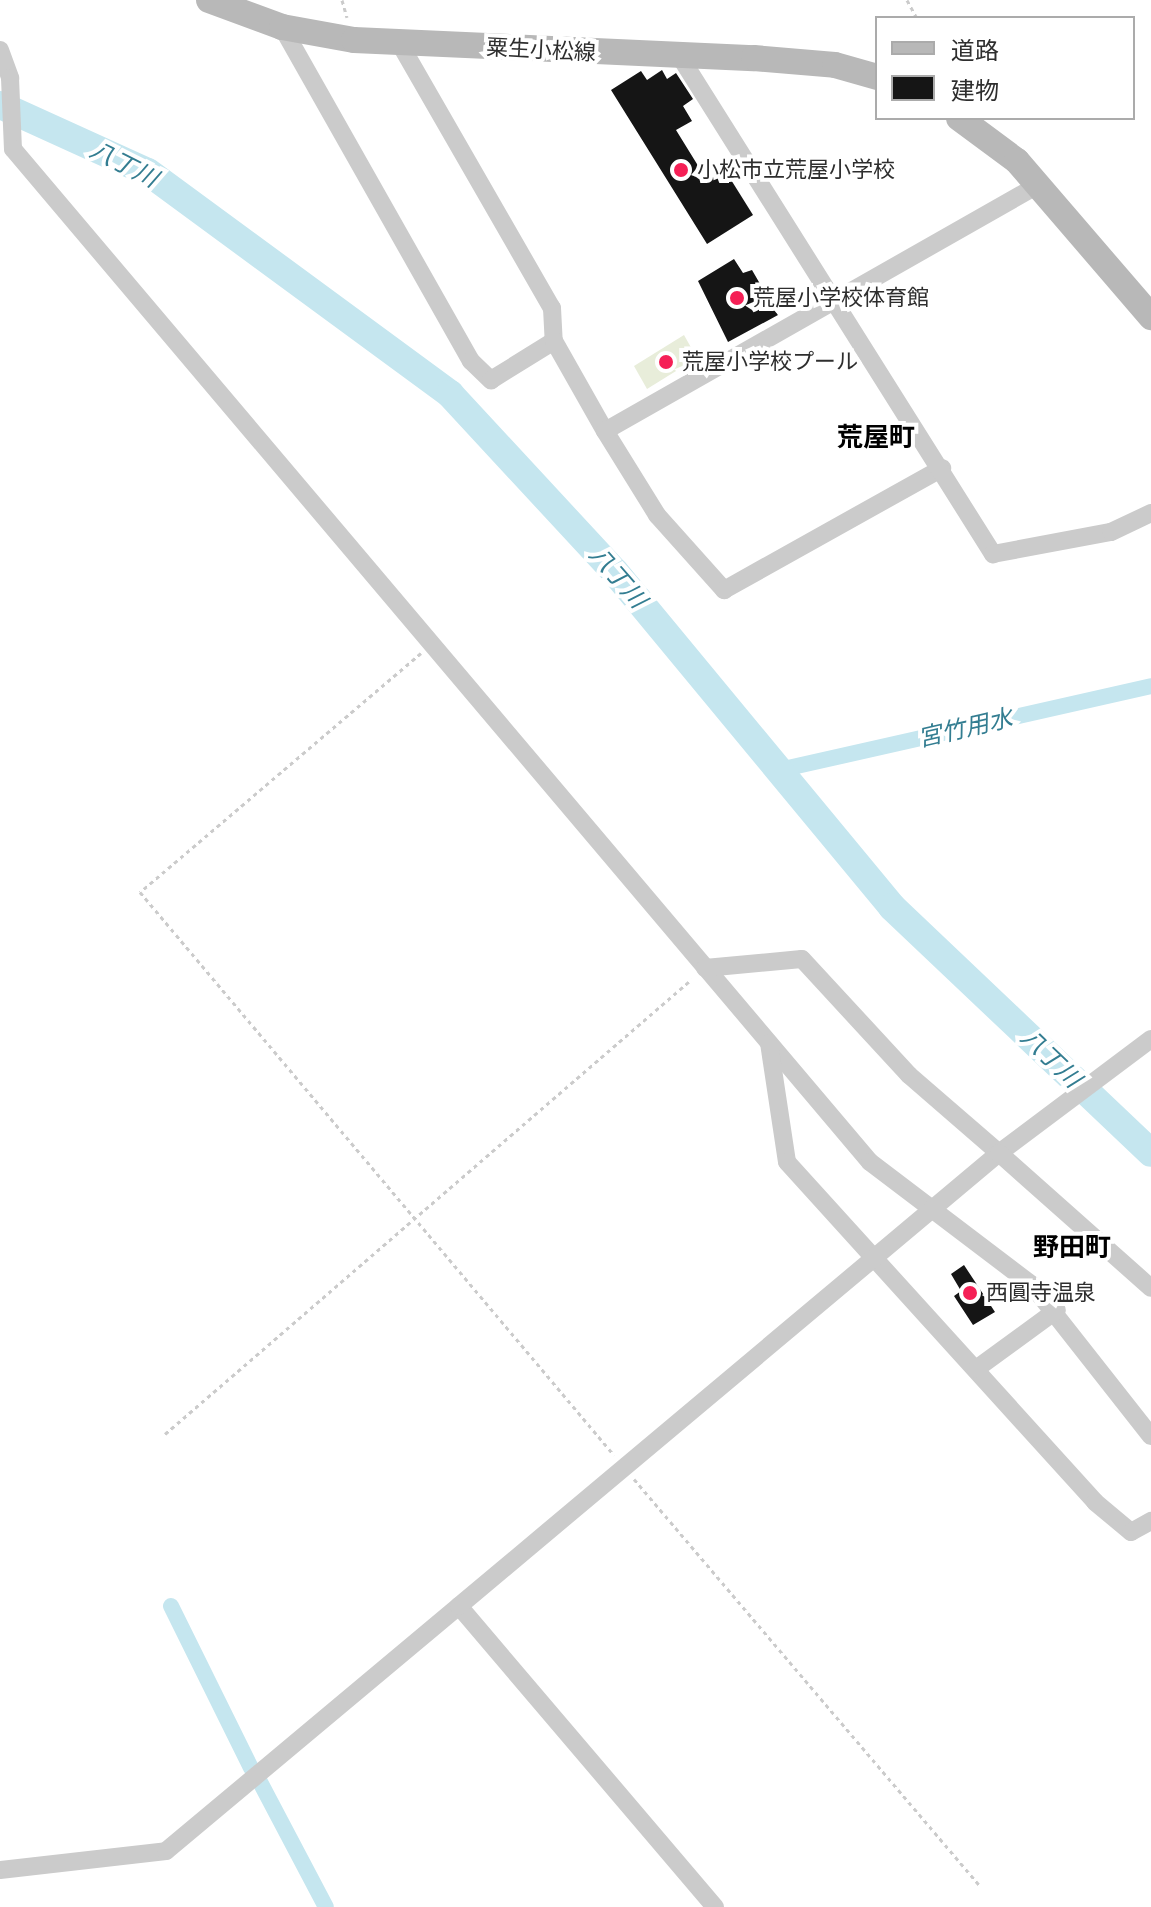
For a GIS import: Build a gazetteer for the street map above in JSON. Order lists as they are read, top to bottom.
{
  "streets": {
    "main road": ["粟生小松線"]
  },
  "districts": ["荒屋町", "野田町"],
  "water": ["八丁川", "宮竹用水"],
  "places": [
    "小松市立荒屋小学校",
    "荒屋小学校体育館",
    "荒屋小学校プール",
    "西圓寺温泉"
  ],
  "legend": ["道路", "建物"]
}
